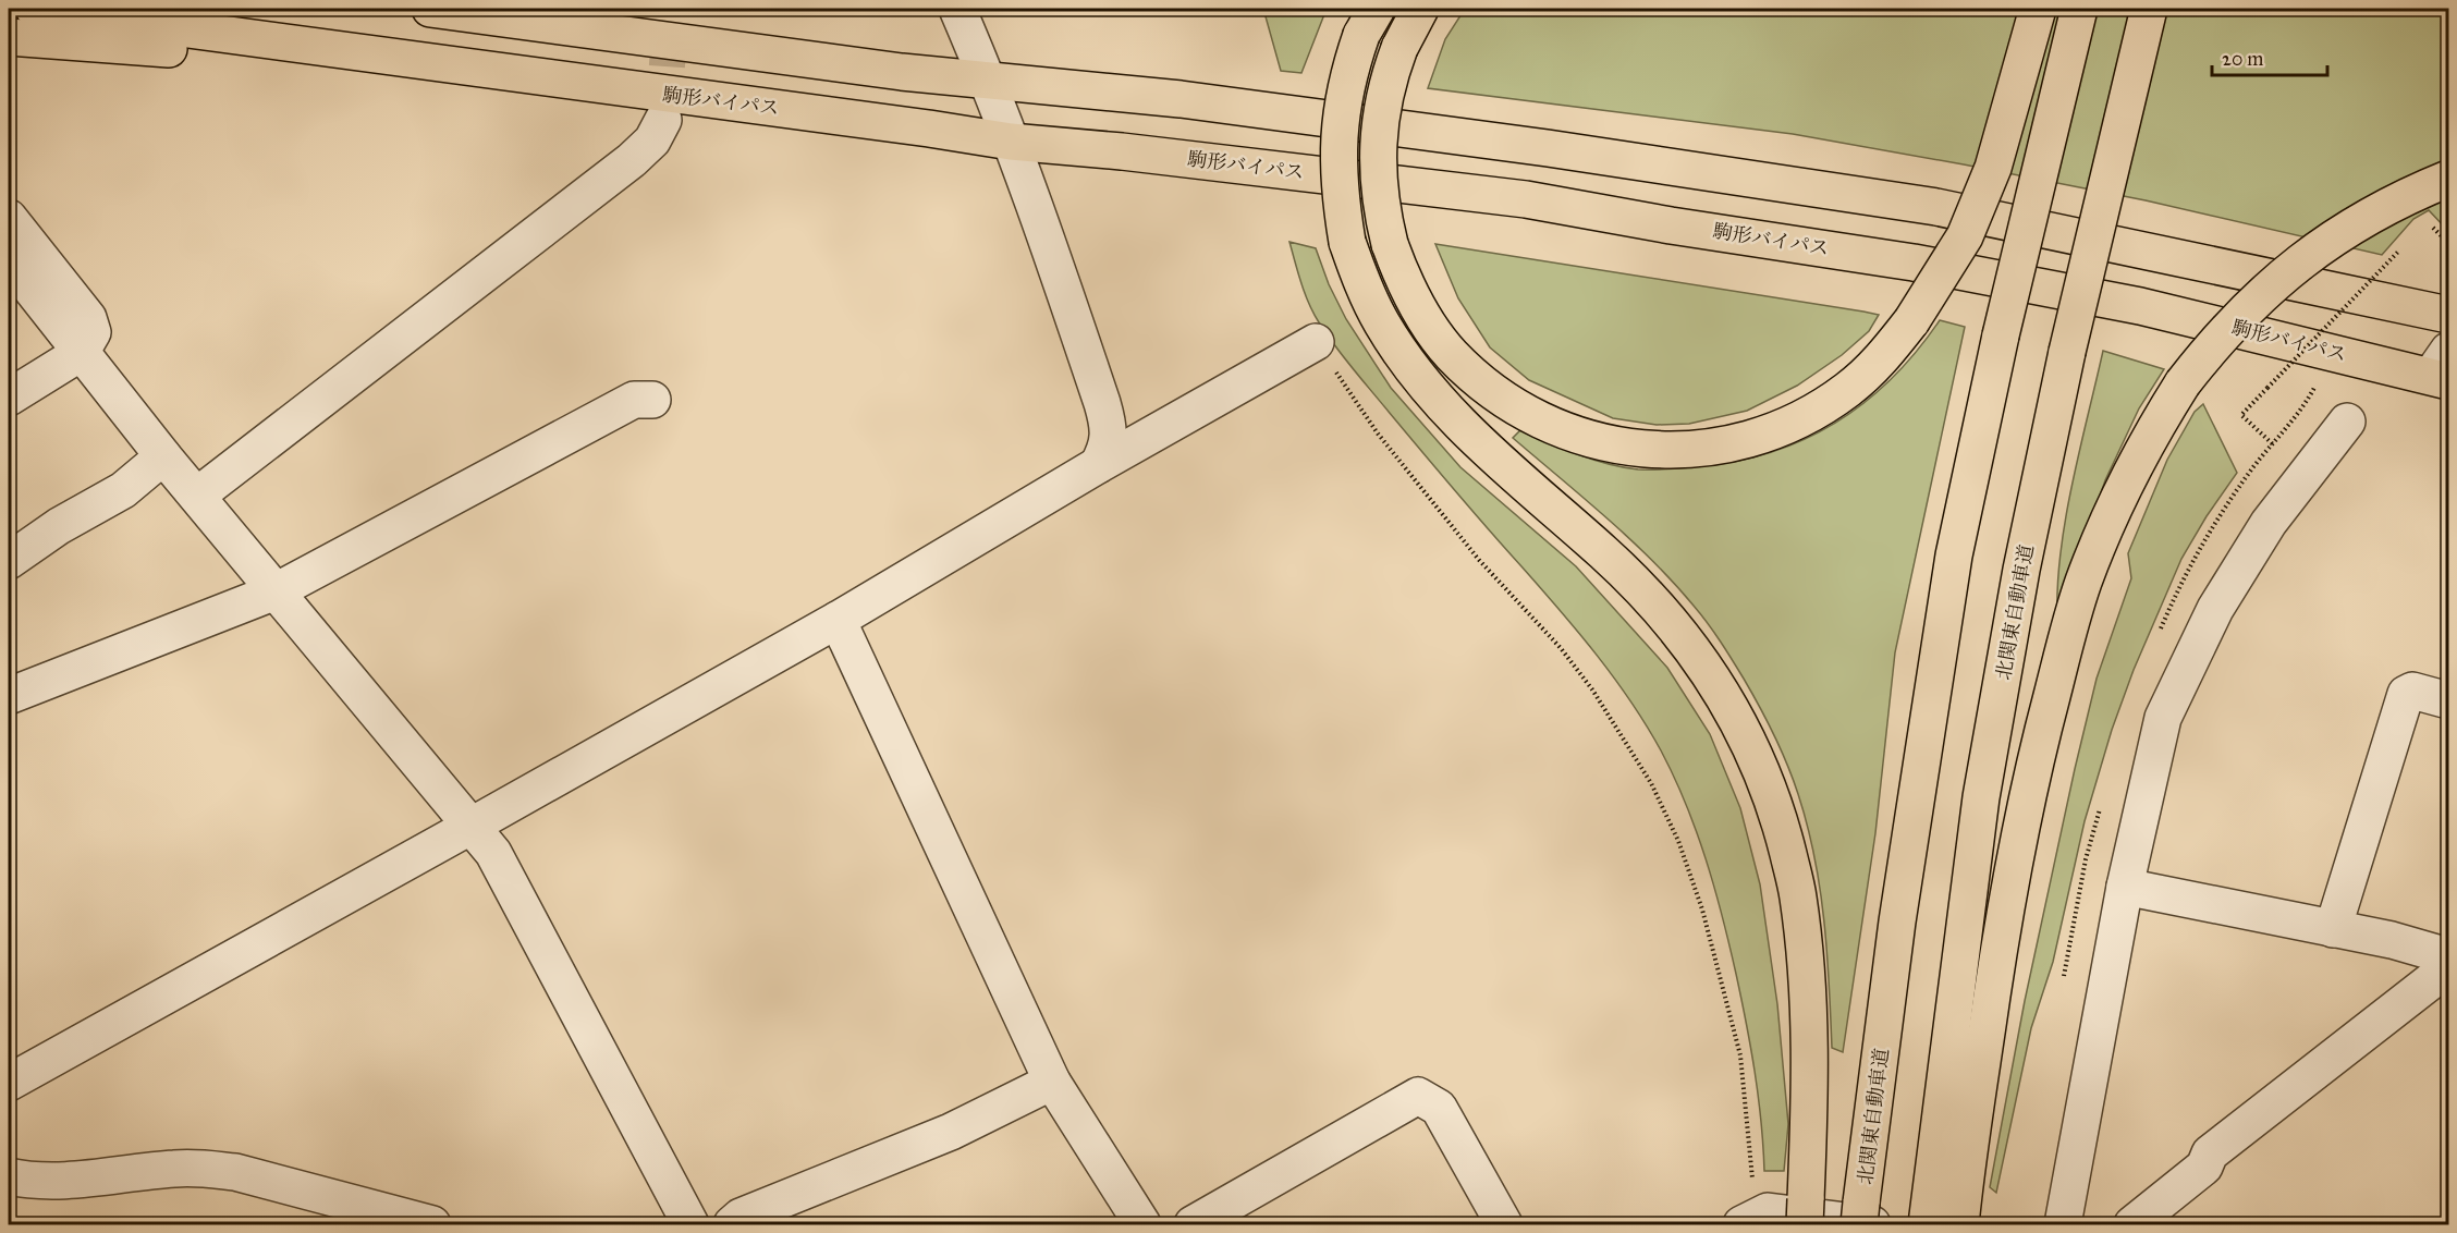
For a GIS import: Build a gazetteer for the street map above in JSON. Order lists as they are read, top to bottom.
{
  "streets": {
    "main road": ["駒形バイパス", "北関東自動車道"]
  },
  "scale_bar": "20 m"
}
